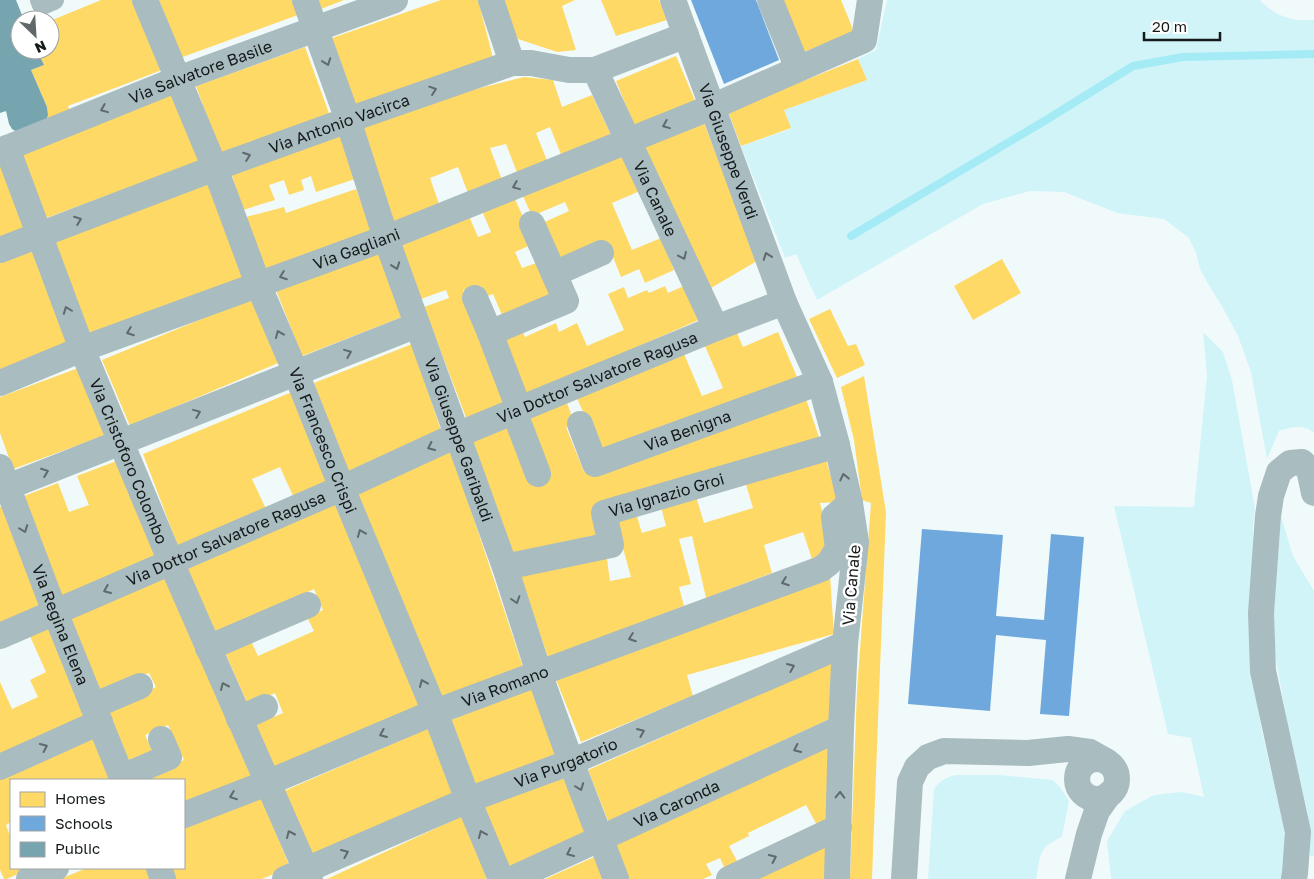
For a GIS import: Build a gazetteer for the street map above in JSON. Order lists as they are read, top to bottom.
{
  "streets": {
    "street": [
      "Via Salvatore Basile",
      "Via Antonio Vacirca",
      "Via Giuseppe Verdi",
      "Via Canale",
      "Via Gagliani",
      "Via Dottor Salvatore Ragusa",
      "Via Benigna",
      "Via Francesco Crispi",
      "Via Giuseppe Garibaldi",
      "Via Cristoforo Colombo",
      "Via Ignazio Groi",
      "Via Regina Elena",
      "Via Romano",
      "Via Purgatorio",
      "Via Caronda"
    ]
  },
  "crossings": [
    ["Via Salvatore Basile", "Via Francesco Crispi"],
    ["Via Salvatore Basile", "Via Giuseppe Garibaldi"],
    ["Via Salvatore Basile", "Via Cristoforo Colombo"],
    ["Via Antonio Vacirca", "Via Giuseppe Verdi"],
    ["Via Antonio Vacirca", "Via Canale"],
    ["Via Antonio Vacirca", "Via Francesco Crispi"],
    ["Via Antonio Vacirca", "Via Giuseppe Garibaldi"],
    ["Via Antonio Vacirca", "Via Cristoforo Colombo"],
    ["Via Giuseppe Verdi", "Via Canale"],
    ["Via Giuseppe Verdi", "Via Gagliani"],
    ["Via Giuseppe Verdi", "Via Dottor Salvatore Ragusa"],
    ["Via Canale", "Via Gagliani"],
    ["Via Canale", "Via Dottor Salvatore Ragusa"],
    ["Via Canale", "Via Benigna"],
    ["Via Canale", "Via Ignazio Groi"],
    ["Via Canale", "Via Romano"],
    ["Via Canale", "Via Purgatorio"],
    ["Via Canale", "Via Caronda"],
    ["Via Gagliani", "Via Francesco Crispi"],
    ["Via Gagliani", "Via Giuseppe Garibaldi"],
    ["Via Gagliani", "Via Cristoforo Colombo"],
    ["Via Dottor Salvatore Ragusa", "Via Francesco Crispi"],
    ["Via Dottor Salvatore Ragusa", "Via Giuseppe Garibaldi"],
    ["Via Dottor Salvatore Ragusa", "Via Cristoforo Colombo"],
    ["Via Dottor Salvatore Ragusa", "Via Regina Elena"],
    ["Via Francesco Crispi", "Via Romano"],
    ["Via Francesco Crispi", "Via Purgatorio"],
    ["Via Giuseppe Garibaldi", "Via Ignazio Groi"],
    ["Via Giuseppe Garibaldi", "Via Romano"],
    ["Via Giuseppe Garibaldi", "Via Purgatorio"],
    ["Via Giuseppe Garibaldi", "Via Caronda"],
    ["Via Cristoforo Colombo", "Via Romano"],
    ["Via Cristoforo Colombo", "Via Purgatorio"]
  ],
  "one_way": [
    "Via Salvatore Basile",
    "Via Giuseppe Verdi",
    "Via Francesco Crispi",
    "Via Cristoforo Colombo",
    "Via Regina Elena",
    "Via Romano"
  ],
  "legend": ["Homes", "Schools", "Public"],
  "scale_bar": "20 m",
  "north": "bottom right"
}
